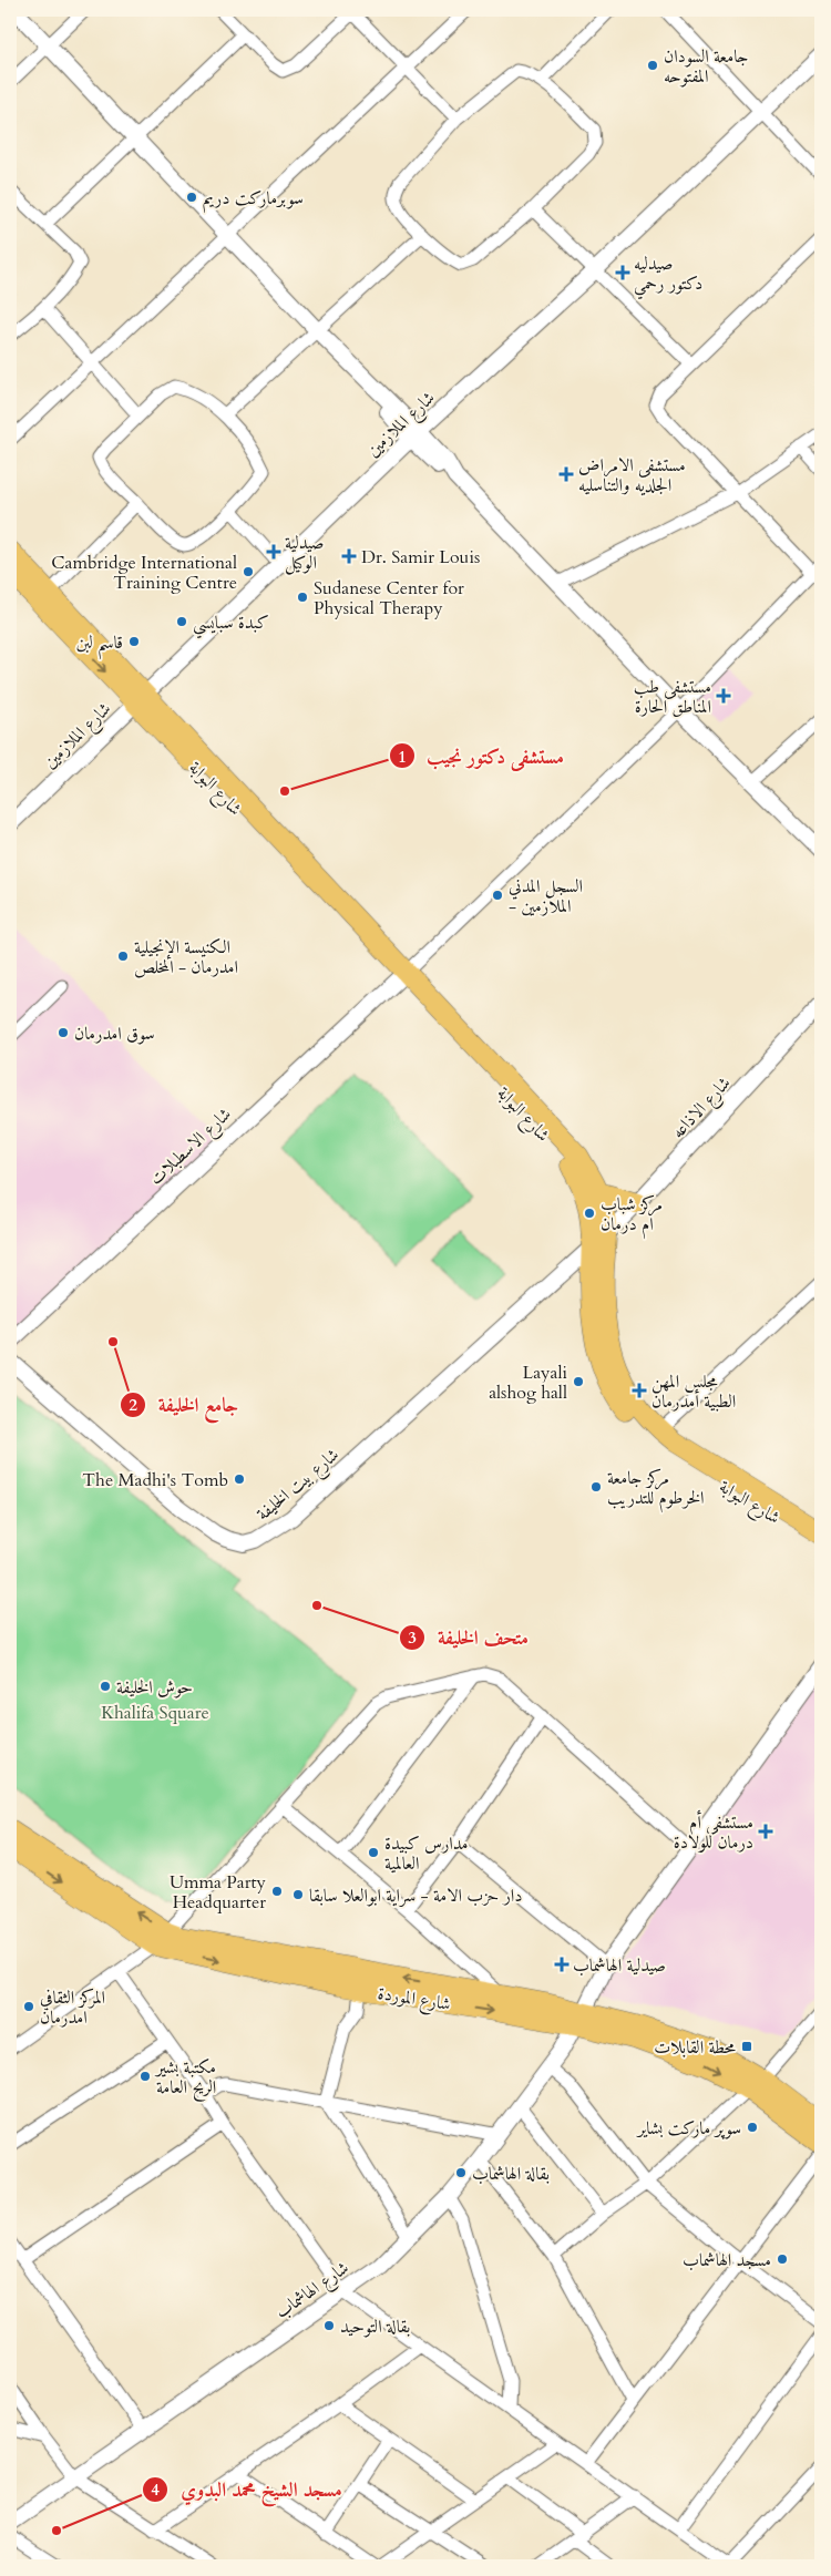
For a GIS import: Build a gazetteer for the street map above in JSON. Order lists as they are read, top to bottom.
{
  "streets": {
    "main road": ["شارع البوابة", "شارع الموردة"],
    "street": [
      "شارع الملازمين",
      "شارع الاذاعه",
      "شارع الاسطبلات",
      "شارع بيت الخليفة",
      "شارع الهاشماب"
    ]
  },
  "crossings": [
    ["شارع الملازمين", "شارع البوابة"],
    ["شارع البوابة", "شارع الاذاعه"],
    ["شارع البوابة", "شارع الاسطبلات"],
    ["شارع البوابة", "شارع بيت الخليفة"],
    ["شارع الاذاعه", "شارع بيت الخليفة"],
    ["شارع الموردة", "شارع الهاشماب"]
  ],
  "parks": ["Khalifa Square"],
  "places": {
    "other": [
      "جامعة السودان المفتوحه",
      "سوبرماركت دريم",
      "Cambridge International Training Centre",
      "Sudanese Center for Physical Therapy",
      "كبدة سبايسي",
      "قاسم لبن",
      "مستشفى دكتور نجيب",
      "السجل المدني - الملازمين",
      "الكنيسة الإنجيلية امدرمان - المخلص",
      "سوق امدرمان",
      "مركز شباب ام درمان",
      "جامع الخليفة",
      "Layali alshog hall",
      "The Madhi's Tomb",
      "مركز جامعة الخرطوم للتدريب",
      "متحف الخليفة",
      "حوش الخليفة",
      "مدارس كبيدة العالمية",
      "Umma Party Headquarter",
      "دار حزب الامة - سراية ابوالعلا سابقا",
      "المركز الثقافي امدرمان",
      "مكتبة بشير الريح العامة",
      "سوپر مارکت بشاير",
      "بقالة الهاشماب",
      "مسجد الهاشماب",
      "بقالة التوحيد",
      "مسجد الشيخ محمد البدوي"
    ],
    "health": [
      "صيدليه دكتور رحمي",
      "مستشفى الامراض الجلديه والتناسليه",
      "صيدلية الوكيل",
      "Dr. Samir Louis",
      "مستشفى طب المناطق الحارة",
      "مجلس المهن الطبية أمدرمان",
      "مستشفى أم درمان للولادة",
      "صيدلية الهاشماب"
    ],
    "transit": ["محطة القابلات"]
  }
}
